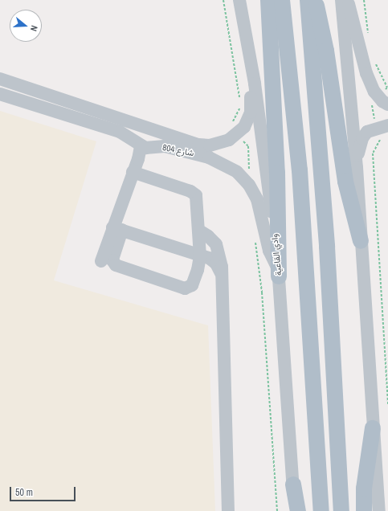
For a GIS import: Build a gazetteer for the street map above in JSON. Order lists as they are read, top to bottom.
{
  "streets": {
    "street": ["شارع 804", "وادي القاعية"]
  },
  "crossings": [
    ["شارع 804", "وادي القاعية"]
  ],
  "scale_bar": "50 m",
  "north": "right"
}
